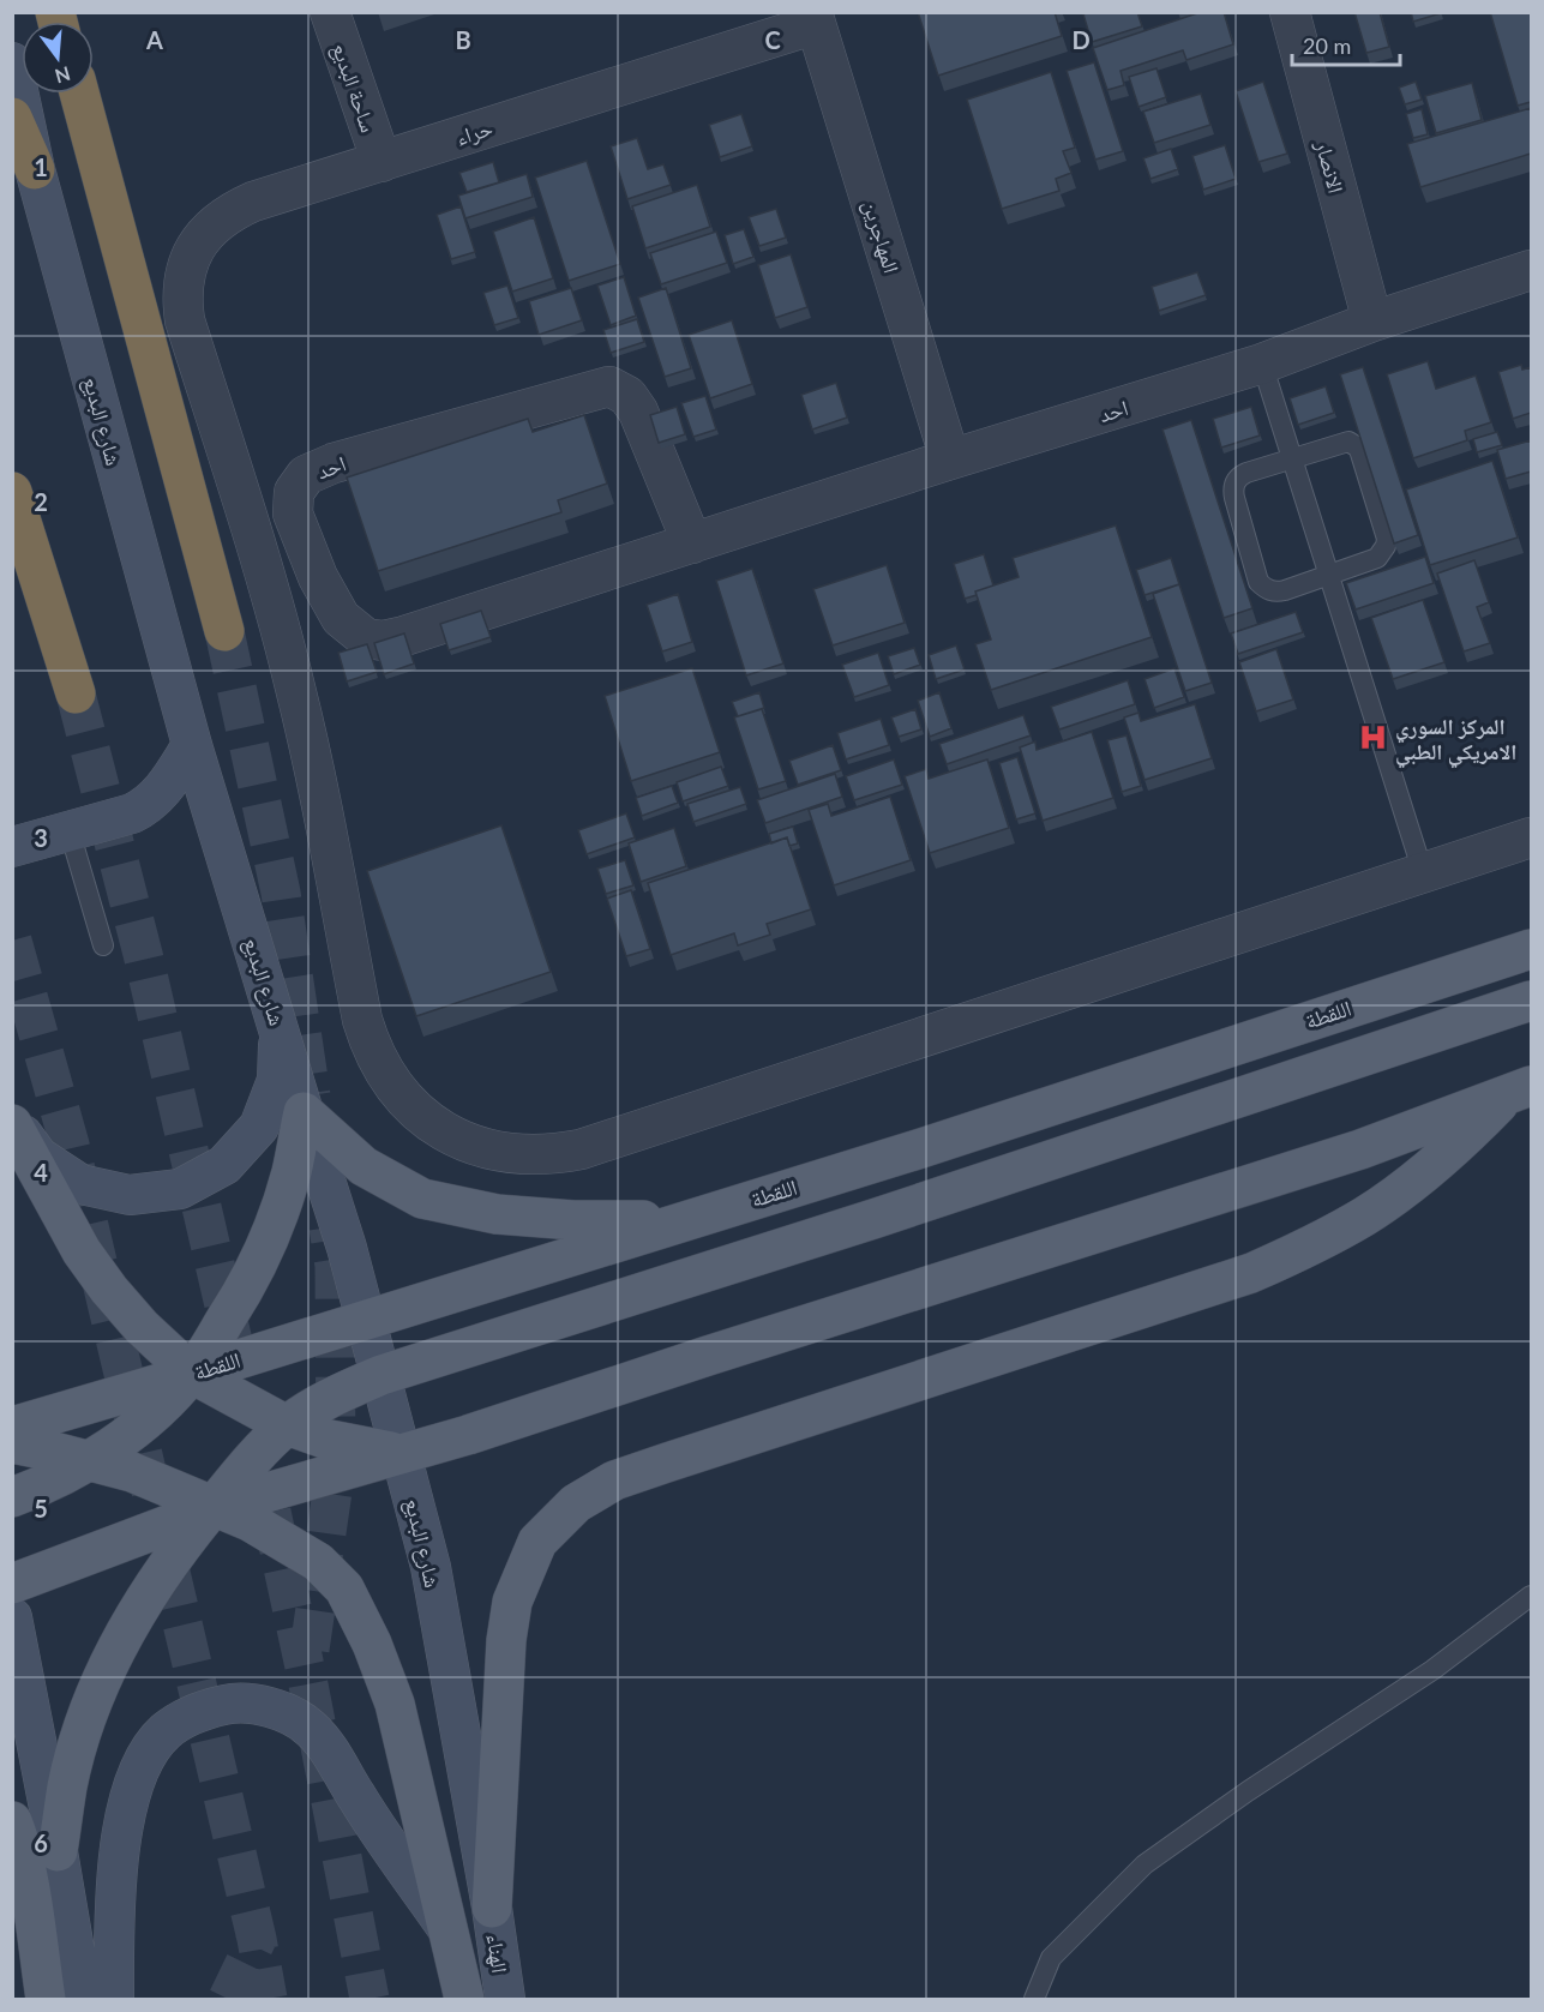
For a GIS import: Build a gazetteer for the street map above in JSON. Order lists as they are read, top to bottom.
{
  "streets": {
    "main road": ["شارع البديع", "اللقطة", "الهناء"],
    "street": [
      "ساحة البديع",
      "حراء",
      "الانصار",
      "المهاجرين",
      "احد"
    ]
  },
  "crossings": [
    ["ساحة البديع", "حراء"],
    ["حراء", "المهاجرين"],
    ["الانصار", "احد"],
    ["المهاجرين", "احد"],
    ["شارع البديع", "اللقطة"],
    ["شارع البديع", "الهناء"]
  ],
  "places": {
    "hospital": ["المركز السوري الامريكي الطبي"]
  },
  "scale_bar": "20 m",
  "north": "bottom",
  "grid": {
    "columns": [
      "A",
      "B",
      "C",
      "D"
    ],
    "rows": [
      "1",
      "2",
      "3",
      "4",
      "5",
      "6"
    ]
  }
}
